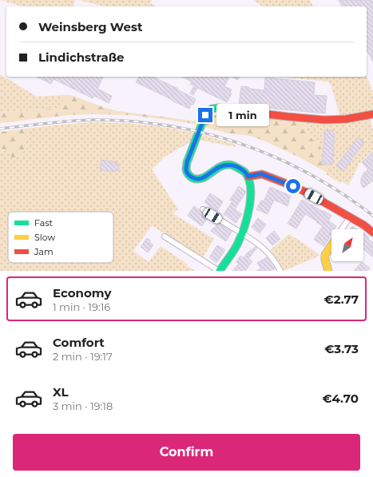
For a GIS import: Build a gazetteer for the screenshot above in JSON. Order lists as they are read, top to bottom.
{
  "legend": ["Fast", "Slow", "Jam"],
  "north": "top right",
  "page": {
    "banner": ["Weinsberg West", "Lindichstraße"],
    "bubble": "1 min",
    "list": [
      {
        "name": "Economy",
        "note": "1 min · 19:16",
        "value": "€2.77"
      },
      {
        "name": "Comfort",
        "note": "2 min · 19:17",
        "value": "€3.73"
      },
      {
        "name": "XL",
        "note": "3 min · 19:18",
        "value": "€4.70"
      }
    ],
    "buttons": "Confirm"
  }
}
